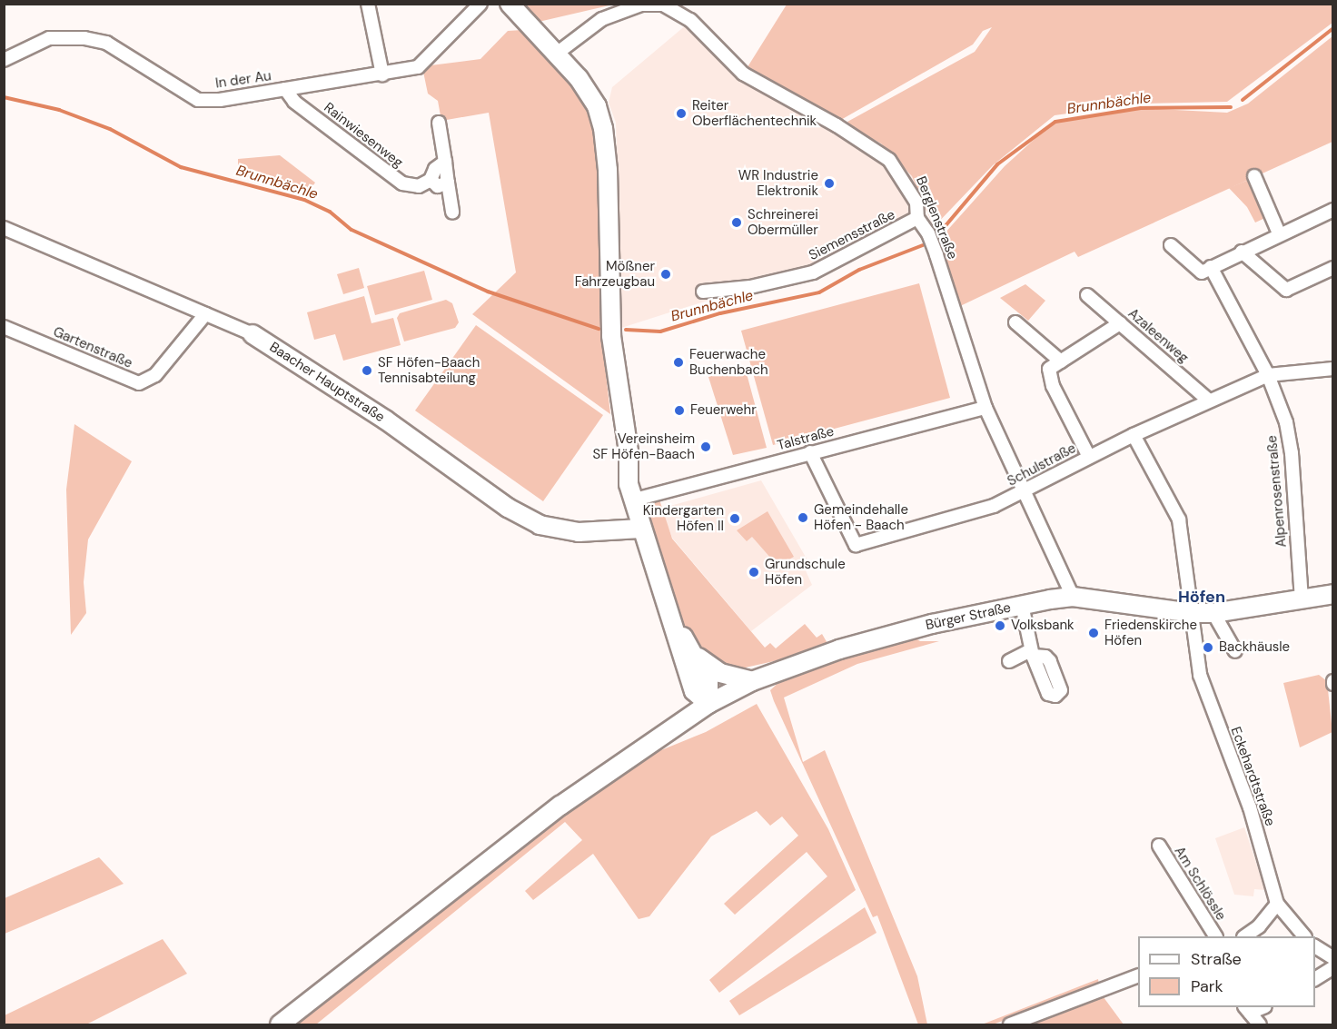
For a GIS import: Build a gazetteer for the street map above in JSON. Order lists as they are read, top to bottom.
{
  "streets": {
    "street": [
      "In der Au",
      "Rainwiesenweg",
      "Berglenstraße",
      "Siemensstraße",
      "Azaleenweg",
      "Gartenstraße",
      "Baacher Hauptstraße",
      "Talstraße",
      "Schulstraße",
      "Alpenrosenstraße",
      "Bürger Straße",
      "Eckehardtstraße",
      "Am Schlössle"
    ]
  },
  "crossings": [
    ["In der Au", "Rainwiesenweg"],
    ["Berglenstraße", "Siemensstraße"],
    ["Berglenstraße", "Talstraße"],
    ["Berglenstraße", "Schulstraße"],
    ["Berglenstraße", "Bürger Straße"],
    ["Azaleenweg", "Schulstraße"],
    ["Gartenstraße", "Baacher Hauptstraße"],
    ["Talstraße", "Schulstraße"],
    ["Schulstraße", "Alpenrosenstraße"],
    ["Schulstraße", "Eckehardtstraße"],
    ["Alpenrosenstraße", "Bürger Straße"],
    ["Bürger Straße", "Eckehardtstraße"]
  ],
  "districts": ["Höfen"],
  "water": ["Brunnbächle"],
  "places": [
    "Reiter Oberflächentechnik",
    "WR Industrie Elektronik",
    "Schreinerei Obermüller",
    "Mößner Fahrzeugbau",
    "Feuerwache Buchenbach",
    "SF Höfen-Baach Tennisabteilung",
    "Feuerwehr",
    "Vereinsheim SF Höfen-Baach",
    "Gemeindehalle Höfen - Baach",
    "Kindergarten Höfen II",
    "Grundschule Höfen",
    "Volksbank",
    "Friedenskirche Höfen",
    "Backhäusle"
  ],
  "legend": ["Straße", "Park"]
}
